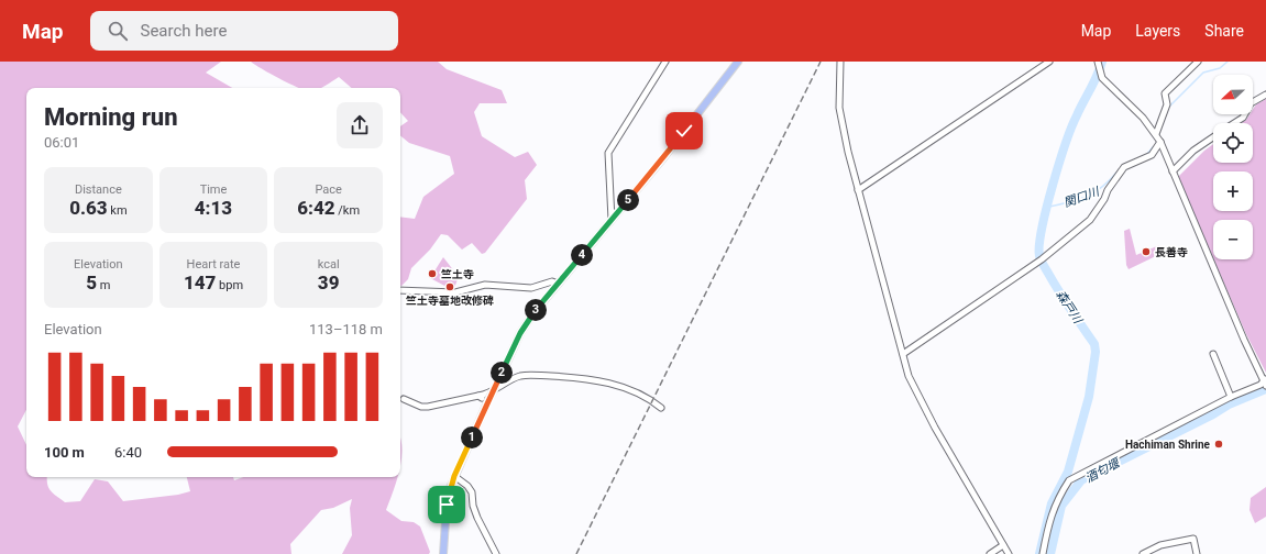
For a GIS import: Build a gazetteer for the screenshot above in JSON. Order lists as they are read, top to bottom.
{
  "water": ["関口川", "森戸川", "酒匂堰"],
  "places": [
    "長善寺",
    "竺土寺",
    "竺土寺墓地改修碑",
    "Hachiman Shrine"
  ],
  "north": "left",
  "page": {
    "header": "Map",
    "search": "Search here",
    "nav": ["Map", "Layers", "Share"],
    "map_buttons": ["+", "−"],
    "heading": ["Morning run", "06:01"],
    "stats": [
      ["Distance", "0.63 km"],
      ["Time", "4:13"],
      ["Pace", "6:42 /km"],
      ["Elevation", "5 m"],
      ["Heart rate", "147 bpm"],
      ["kcal", "39"]
    ],
    "pins": [
      "5",
      "4",
      "3",
      "2",
      "1"
    ],
    "chart": ["Elevation", "113–118 m"],
    "list": [
      {
        "name": "100 m",
        "note": "6:40"
      }
    ]
  }
}
